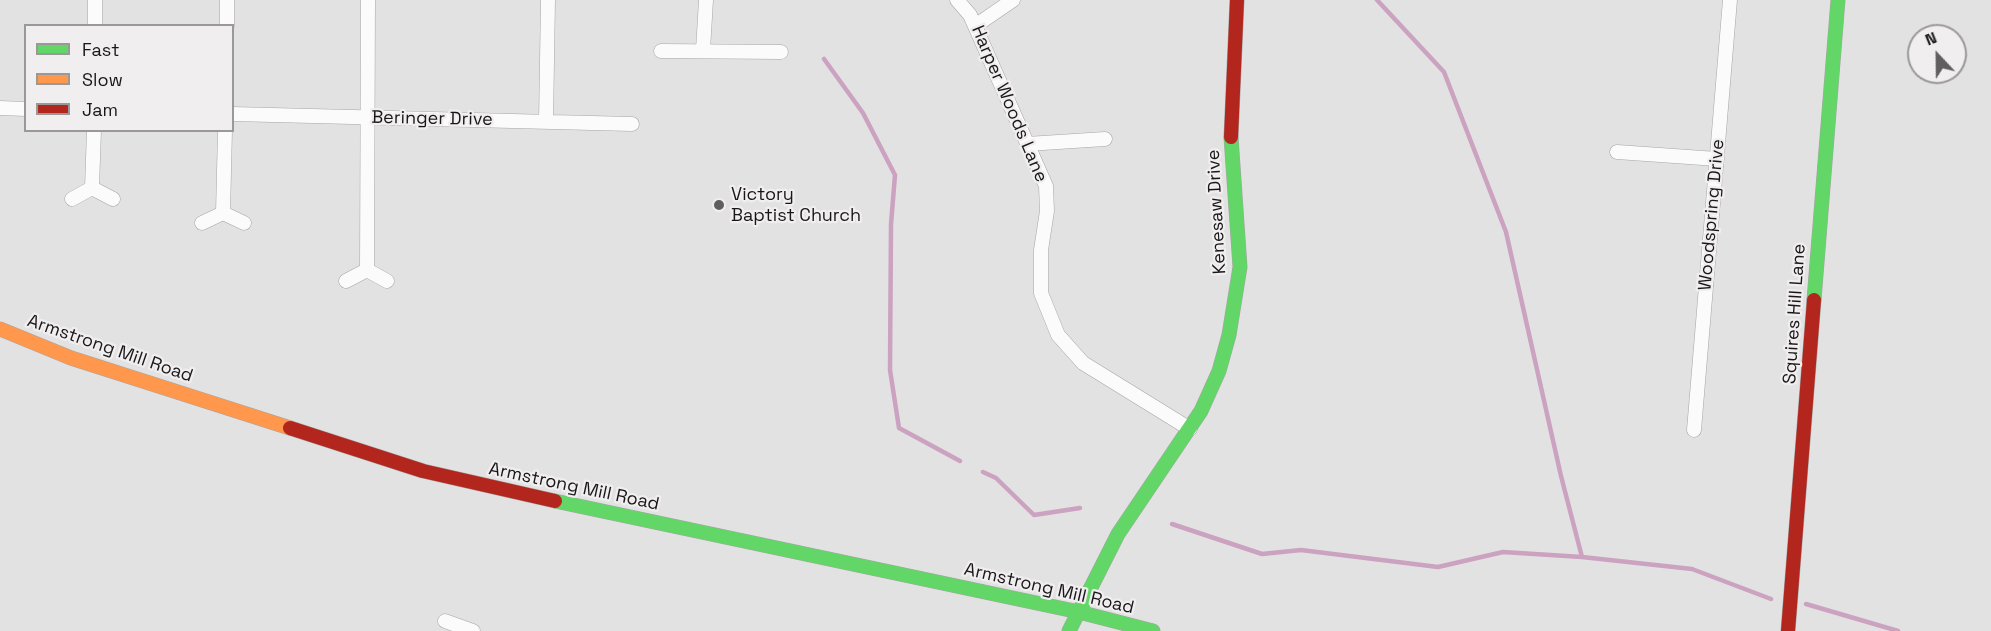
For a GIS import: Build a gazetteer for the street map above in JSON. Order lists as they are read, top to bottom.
{
  "streets": {
    "street": [
      "Harper Woods Lane",
      "Beringer Drive",
      "Kenesaw Drive",
      "Woodspring Drive",
      "Squires Hill Lane",
      "Armstrong Mill Road"
    ]
  },
  "crossings": [
    ["Harper Woods Lane", "Kenesaw Drive"],
    ["Kenesaw Drive", "Armstrong Mill Road"]
  ],
  "places": ["Victory Baptist Church"],
  "legend": ["Fast", "Slow", "Jam"],
  "north": "top"
}
